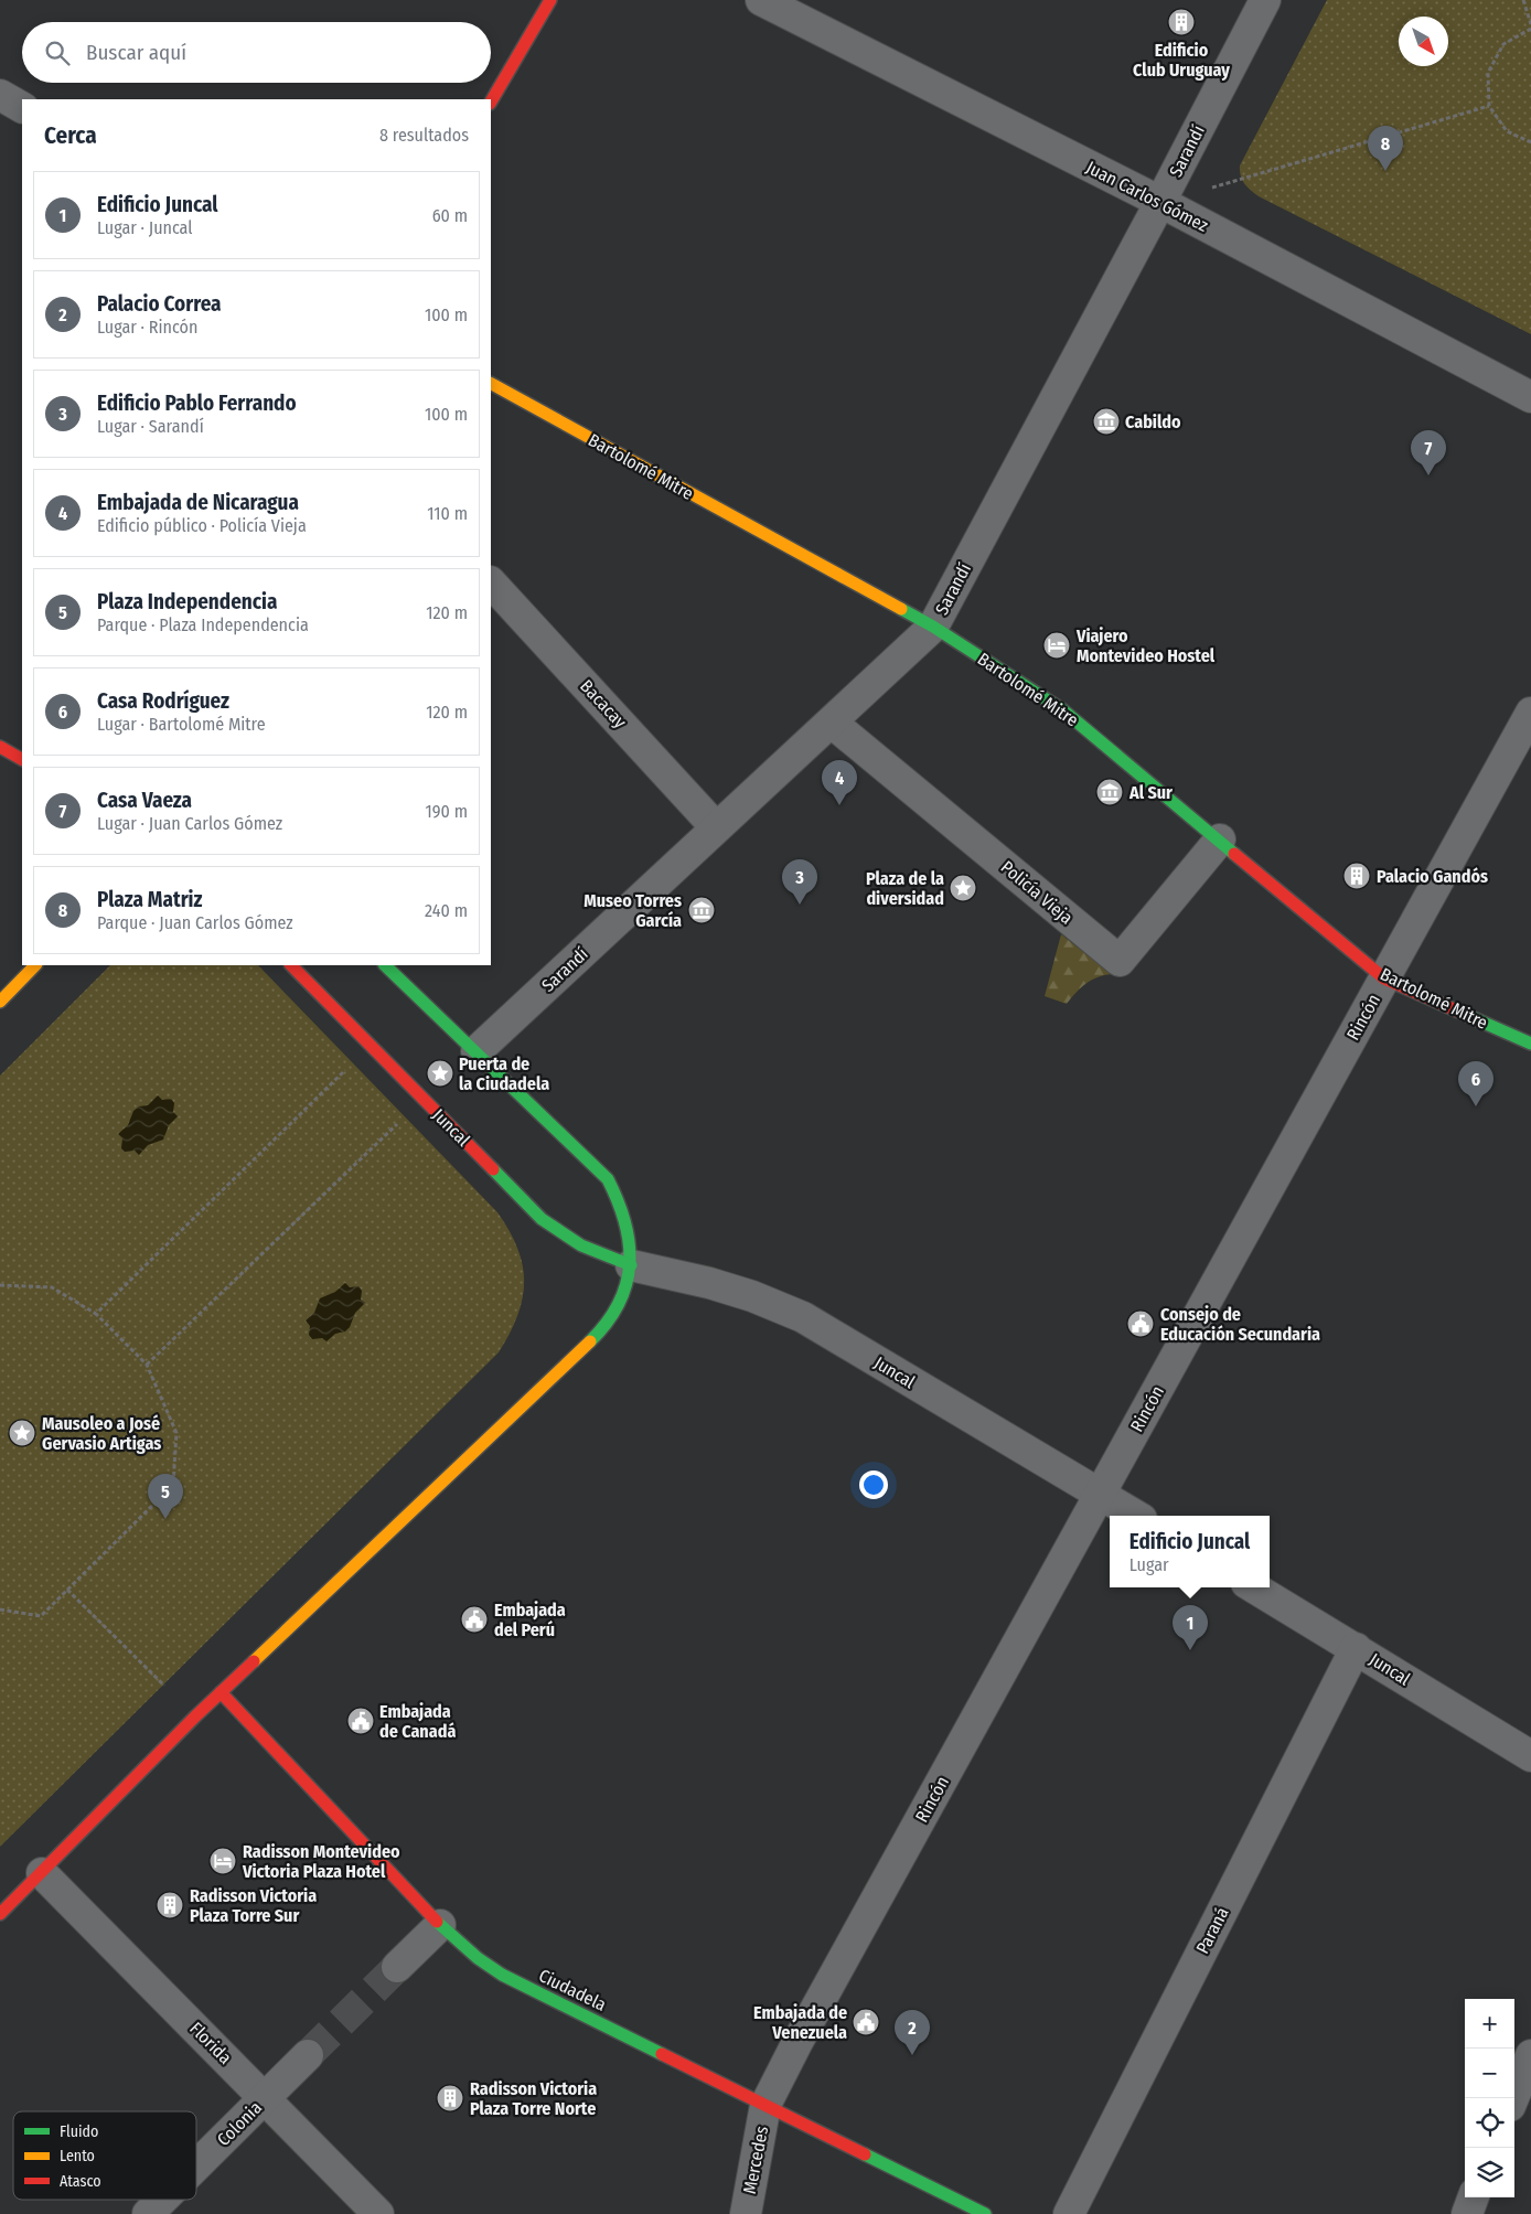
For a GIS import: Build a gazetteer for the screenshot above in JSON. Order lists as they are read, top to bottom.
{
  "streets": {
    "street": [
      "Sarandí",
      "Juan Carlos Gómez",
      "Bartolomé Mitre",
      "Bacacay",
      "Policía Vieja",
      "Rincón",
      "Juncal",
      "Paraná",
      "Ciudadela",
      "Florida",
      "Colonia",
      "Mercedes"
    ]
  },
  "crossings": [
    ["Sarandí", "Juan Carlos Gómez"],
    ["Sarandí", "Bartolomé Mitre"],
    ["Sarandí", "Bacacay"],
    ["Sarandí", "Policía Vieja"],
    ["Bartolomé Mitre", "Policía Vieja"],
    ["Bartolomé Mitre", "Rincón"],
    ["Rincón", "Juncal"],
    ["Rincón", "Ciudadela"],
    ["Rincón", "Mercedes"],
    ["Juncal", "Paraná"],
    ["Ciudadela", "Mercedes"],
    ["Florida", "Colonia"]
  ],
  "places": {
    "building": [
      "Edificio Club Uruguay",
      "Palacio Gandós",
      "Radisson Victoria Plaza Torre Sur",
      "Radisson Victoria Plaza Torre Norte"
    ],
    "museum": ["Cabildo", "Al Sur", "Museo Torres García"],
    "hotel": ["Viajero Montevideo Hostel", "Radisson Montevideo Victoria Plaza Hotel"],
    "place": ["Plaza de la diversidad", "Puerta de la Ciudadela", "Mausoleo a José Gervasio Artigas"],
    "public building": [
      "Consejo de Educación Secundaria",
      "Embajada del Perú",
      "Embajada de Canadá",
      "Embajada de Venezuela"
    ]
  },
  "legend": ["Fluido", "Lento", "Atasco"],
  "north": "bottom right",
  "page": {
    "search": "Buscar aquí",
    "heading": ["Cerca", "8 resultados"],
    "pins": [
      "8",
      "7",
      "4",
      "3",
      "6",
      "5",
      "1",
      "2"
    ],
    "list": [
      {
        "mark": "1",
        "name": "Edificio Juncal",
        "note": "Lugar · Juncal",
        "value": "60 m"
      },
      {
        "mark": "2",
        "name": "Palacio Correa",
        "note": "Lugar · Rincón",
        "value": "100 m"
      },
      {
        "mark": "3",
        "name": "Edificio Pablo Ferrando",
        "note": "Lugar · Sarandí",
        "value": "100 m"
      },
      {
        "mark": "4",
        "name": "Embajada de Nicaragua",
        "note": "Edificio público · Policía Vieja",
        "value": "110 m"
      },
      {
        "mark": "5",
        "name": "Plaza Independencia",
        "note": "Parque · Plaza Independencia",
        "value": "120 m"
      },
      {
        "mark": "6",
        "name": "Casa Rodríguez",
        "note": "Lugar · Bartolomé Mitre",
        "value": "120 m"
      },
      {
        "mark": "7",
        "name": "Casa Vaeza",
        "note": "Lugar · Juan Carlos Gómez",
        "value": "190 m"
      },
      {
        "mark": "8",
        "name": "Plaza Matriz",
        "note": "Parque · Juan Carlos Gómez",
        "value": "240 m"
      }
    ],
    "popup": ["Edificio Juncal", "Lugar"],
    "map_buttons": ["+", "−"]
  }
}
